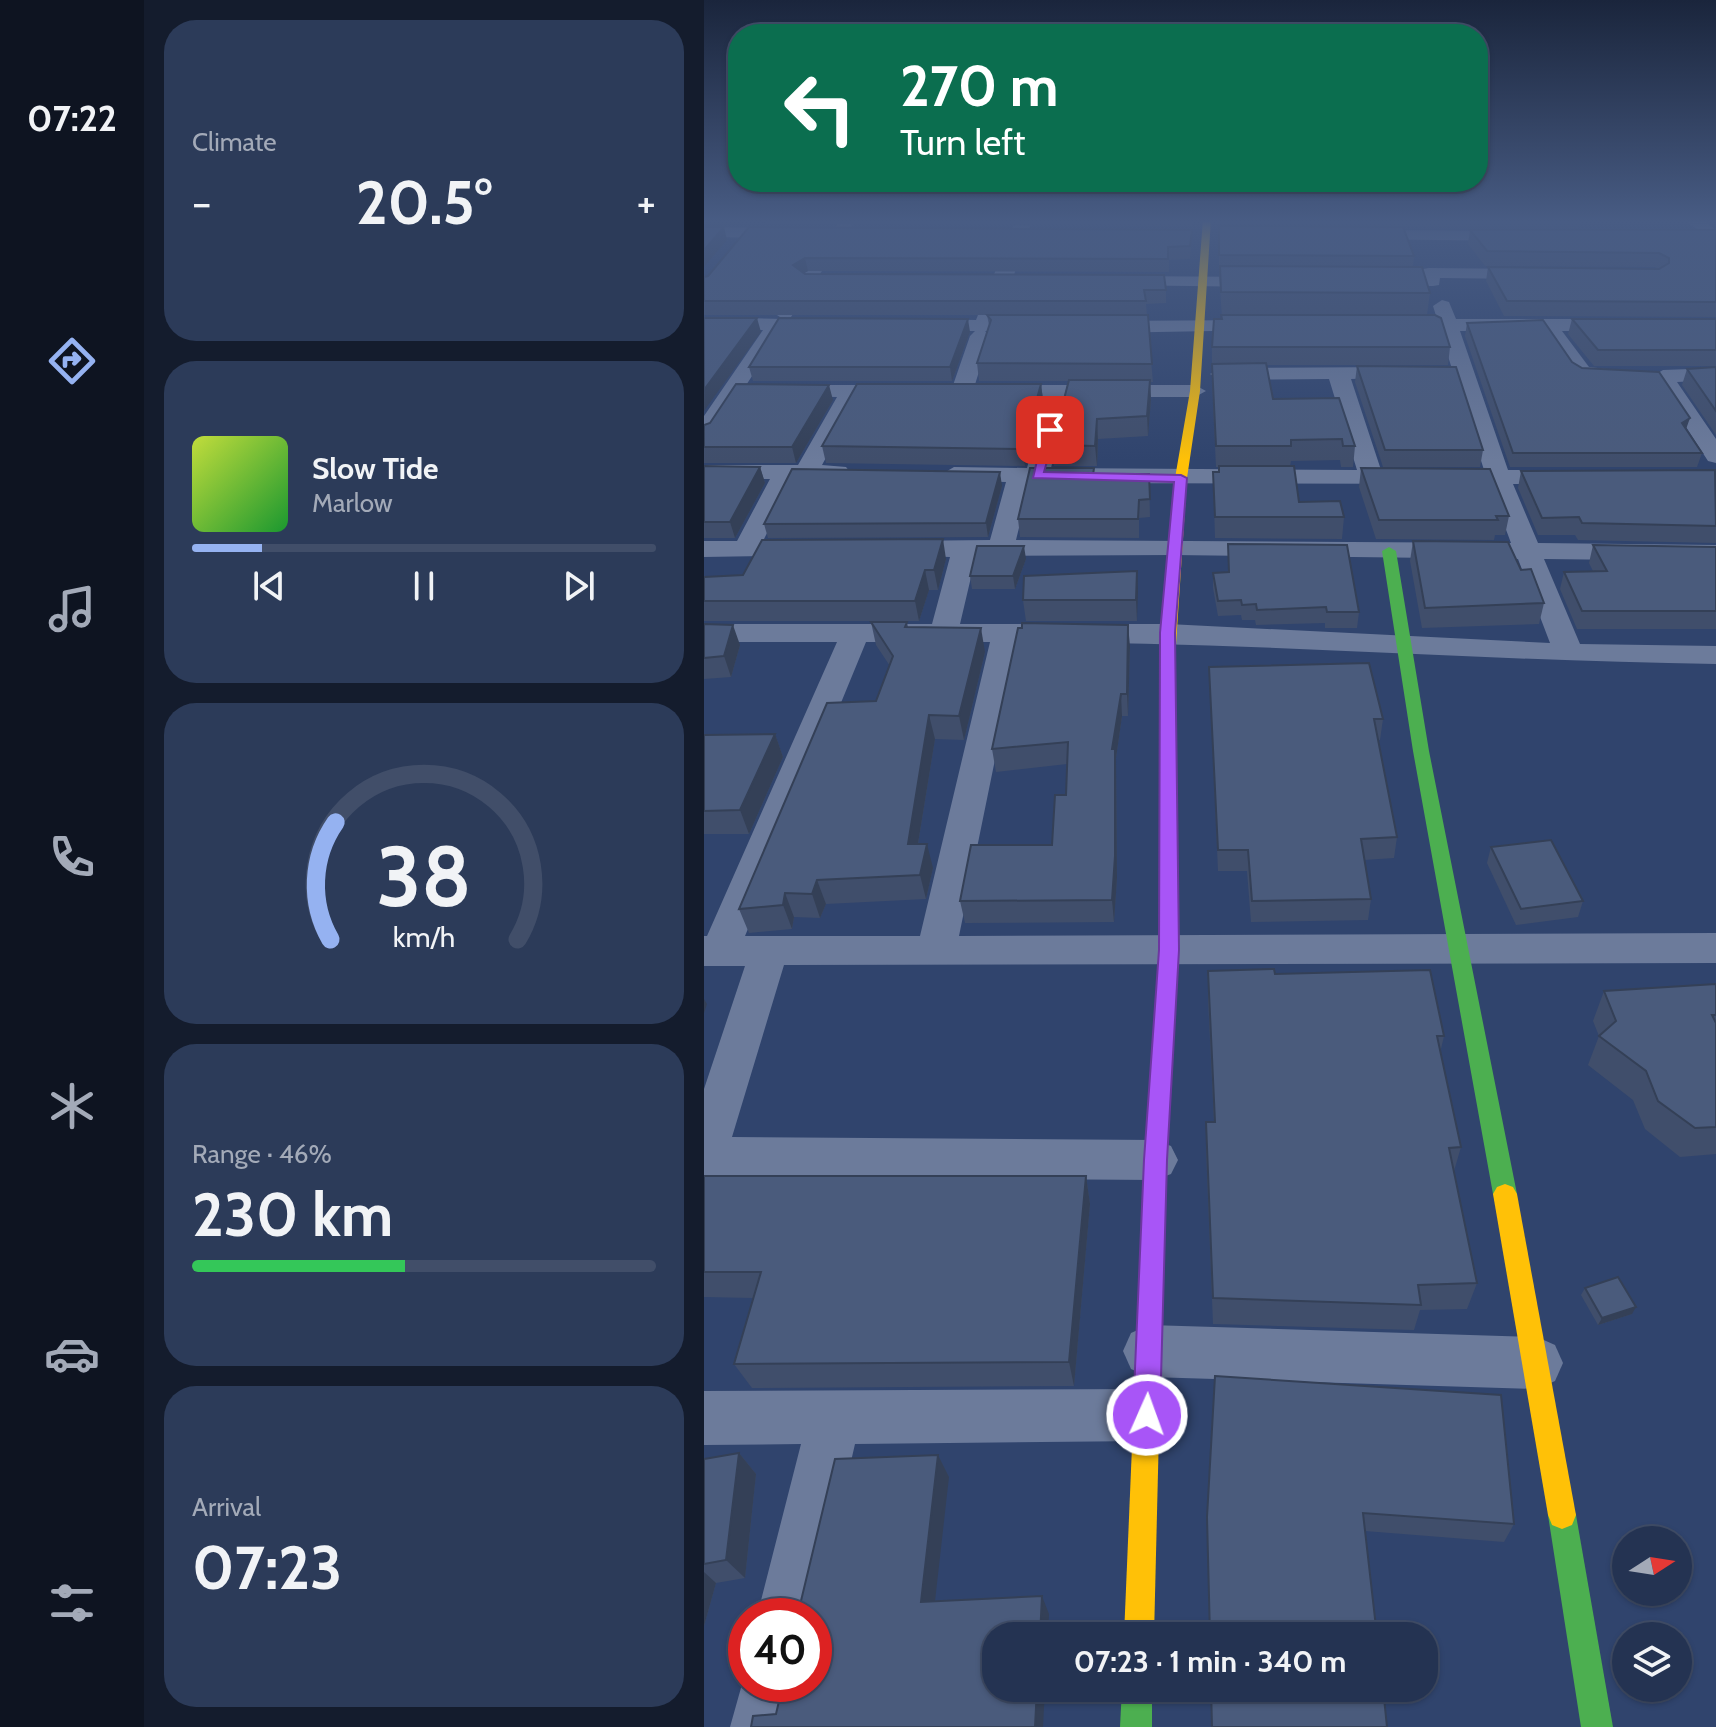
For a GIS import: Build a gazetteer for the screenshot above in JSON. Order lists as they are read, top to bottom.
{
  "north": "right",
  "page": {
    "tabs": "07:22",
    "tile": [
      "Climate",
      ["Range · 46%", "230 km"],
      ["Arrival", "07:23"]
    ],
    "turn": ["270 m", "Turn left"],
    "heat": ["−", "20.5°", "+"],
    "song": ["Slow Tide", "Marlow"],
    "limit": "40",
    "trip": "07:23 · 1 min · 340 m",
    "gauge": ["38", "km/h"]
  }
}
